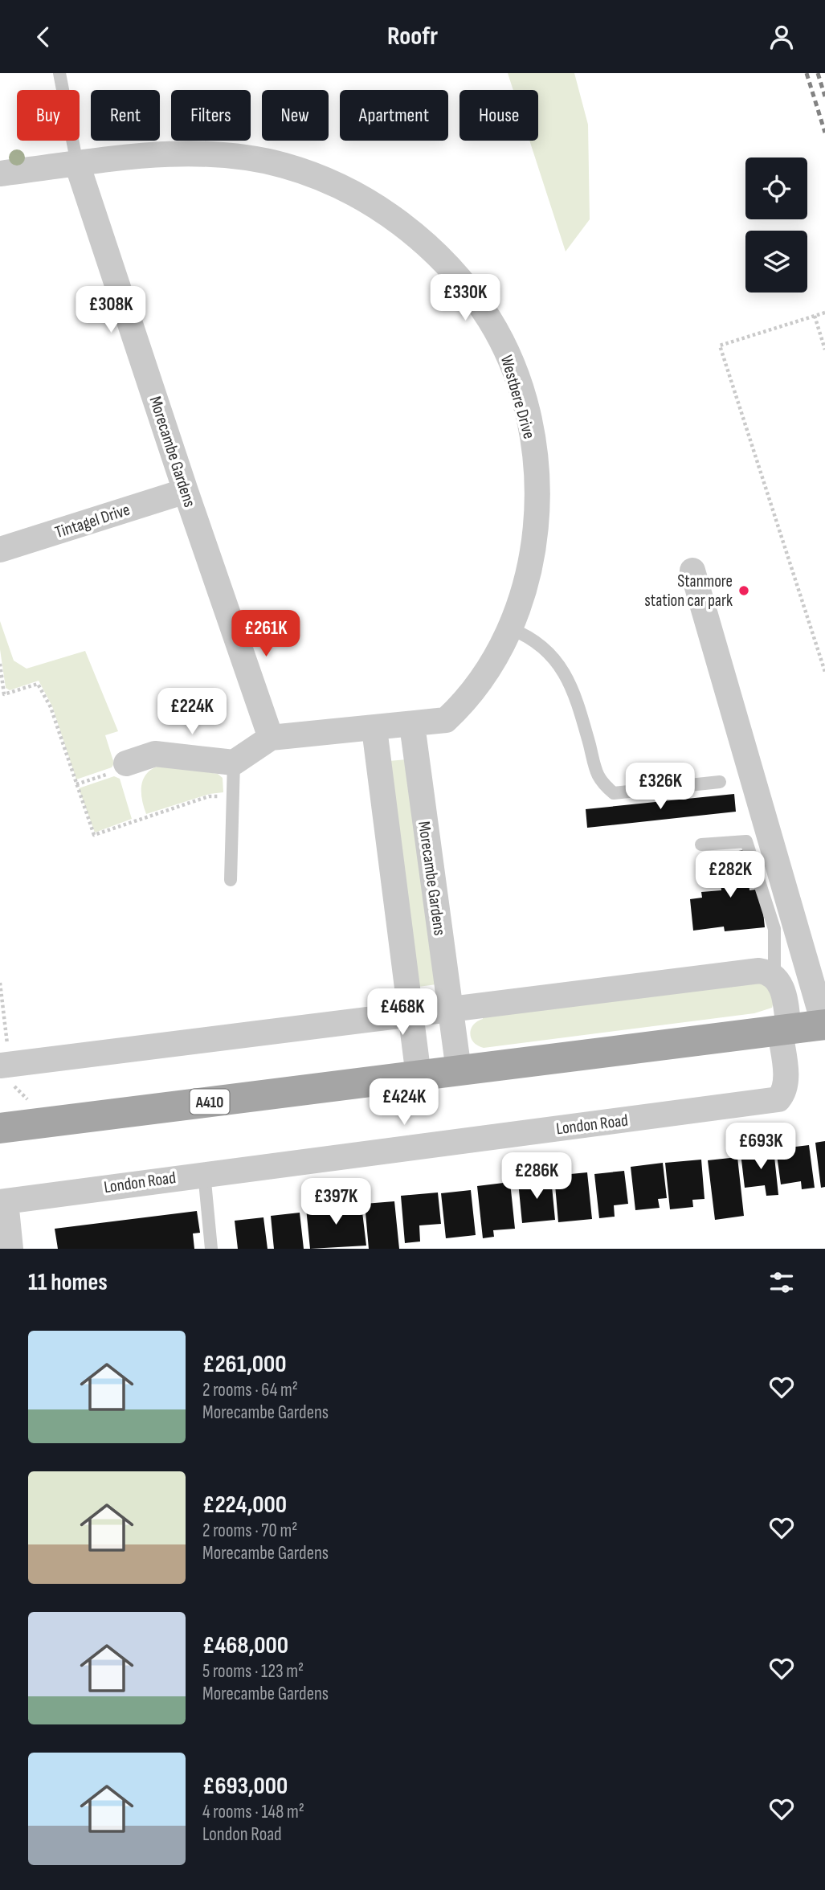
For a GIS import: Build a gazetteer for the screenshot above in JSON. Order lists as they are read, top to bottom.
{
  "streets": {
    "main road": ["A410"],
    "street": [
      "Westbere Drive",
      "Morecambe Gardens",
      "Tintagel Drive",
      "London Road"
    ]
  },
  "crossings": [
    ["Westbere Drive", "Morecambe Gardens"],
    ["Morecambe Gardens", "Tintagel Drive"],
    ["Morecambe Gardens", "A410"],
    ["A410", "London Road"]
  ],
  "places": ["Stanmore station car park"],
  "page": {
    "header": "Roofr",
    "chip": [
      "Buy",
      "Rent",
      "Filters",
      "New",
      "Apartment",
      "House"
    ],
    "price": [
      "£330K",
      "£308K",
      "£261K",
      "£224K",
      "£326K",
      "£282K",
      "£468K",
      "£424K",
      "£693K",
      "£286K",
      "£397K"
    ],
    "heading": "11 homes",
    "list": [
      {
        "name": "£261,000",
        "note": "2 rooms · 64 m² · Morecambe Gardens"
      },
      {
        "name": "£224,000",
        "note": "2 rooms · 70 m² · Morecambe Gardens"
      },
      {
        "name": "£468,000",
        "note": "5 rooms · 123 m² · Morecambe Gardens"
      },
      {
        "name": "£693,000",
        "note": "4 rooms · 148 m² · London Road"
      }
    ]
  }
}
